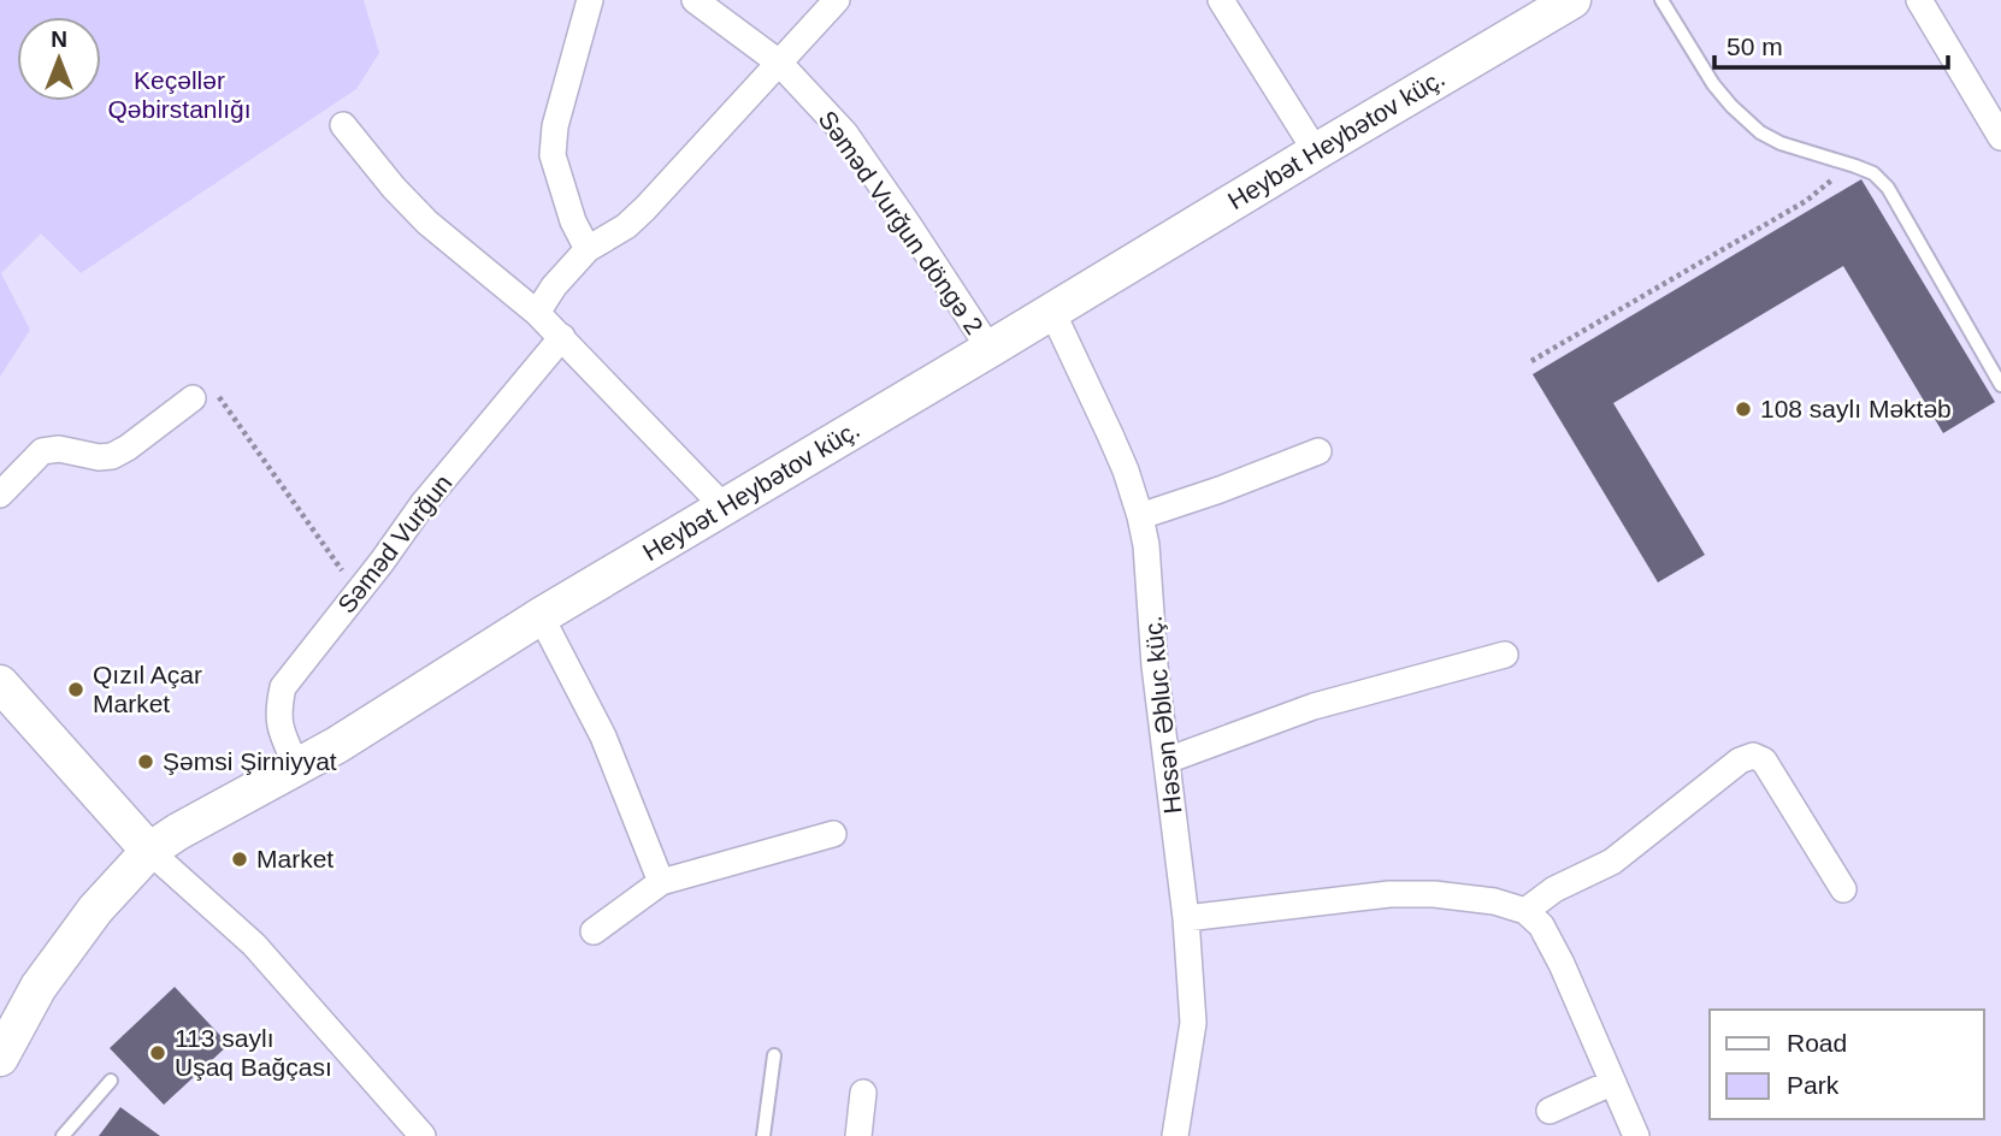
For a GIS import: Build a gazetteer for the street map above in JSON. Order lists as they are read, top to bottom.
{
  "streets": {
    "main road": ["Heybət Heybətov küç."],
    "street": ["Səməd Vurğun döngə 2", "Səməd Vurğun", "Həsən Əbluc küç."]
  },
  "crossings": [
    ["Heybət Heybətov küç.", "Səməd Vurğun döngə 2"],
    ["Heybət Heybətov küç.", "Səməd Vurğun"],
    ["Heybət Heybətov küç.", "Həsən Əbluc küç."]
  ],
  "parks": ["Keçəllər Qəbirstanlığı"],
  "places": [
    "108 saylı Məktəb",
    "Qızıl Açar Market",
    "Şəmsi Şirniyyat",
    "Market",
    "113 saylı Uşaq Bağçası"
  ],
  "legend": ["Road", "Park"],
  "scale_bar": "50 m",
  "north": "top"
}
